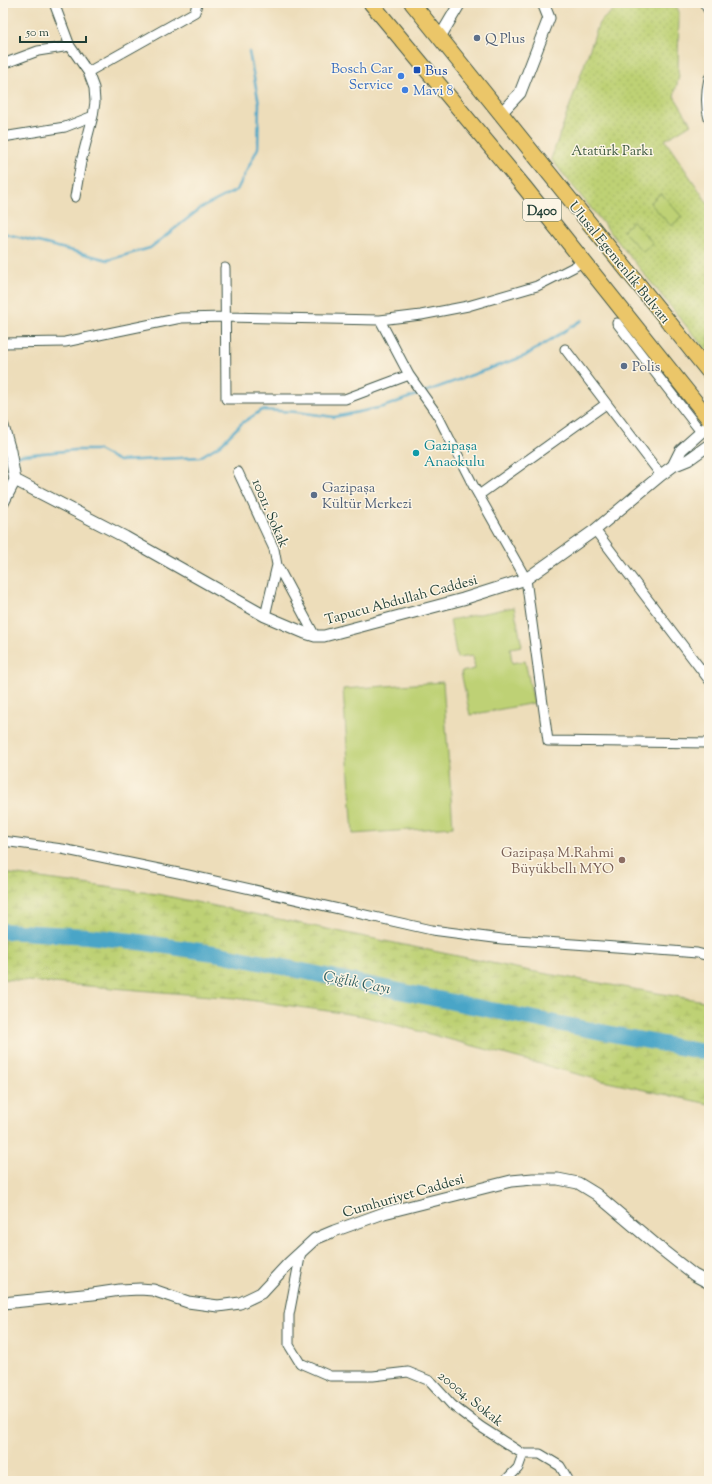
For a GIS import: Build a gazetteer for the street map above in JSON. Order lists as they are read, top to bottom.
{
  "streets": {
    "highway": ["D400", "Ulusal Egemenlik Bulvarı"],
    "street": [
      "10011. Sokak",
      "Tapucu Abdullah Caddesi",
      "Cumhuriyet Caddesi",
      "20004. Sokak"
    ]
  },
  "crossings": [
    ["Ulusal Egemenlik Bulvarı", "Tapucu Abdullah Caddesi"],
    ["10011. Sokak", "Tapucu Abdullah Caddesi"],
    ["Cumhuriyet Caddesi", "20004. Sokak"]
  ],
  "water": ["Çığlık Çayı"],
  "parks": ["Atatürk Parkı"],
  "places": {
    "other": [
      "Q Plus",
      "Bosch Car Service",
      "Mavi 8",
      "Polis",
      "Gazipaşa Anaokulu",
      "Gazipaşa Kültür Merkezi",
      "Gazipaşa M.Rahmi Büyükbellı MYO"
    ],
    "transit": ["Bus"]
  },
  "scale_bar": "50 m"
}
